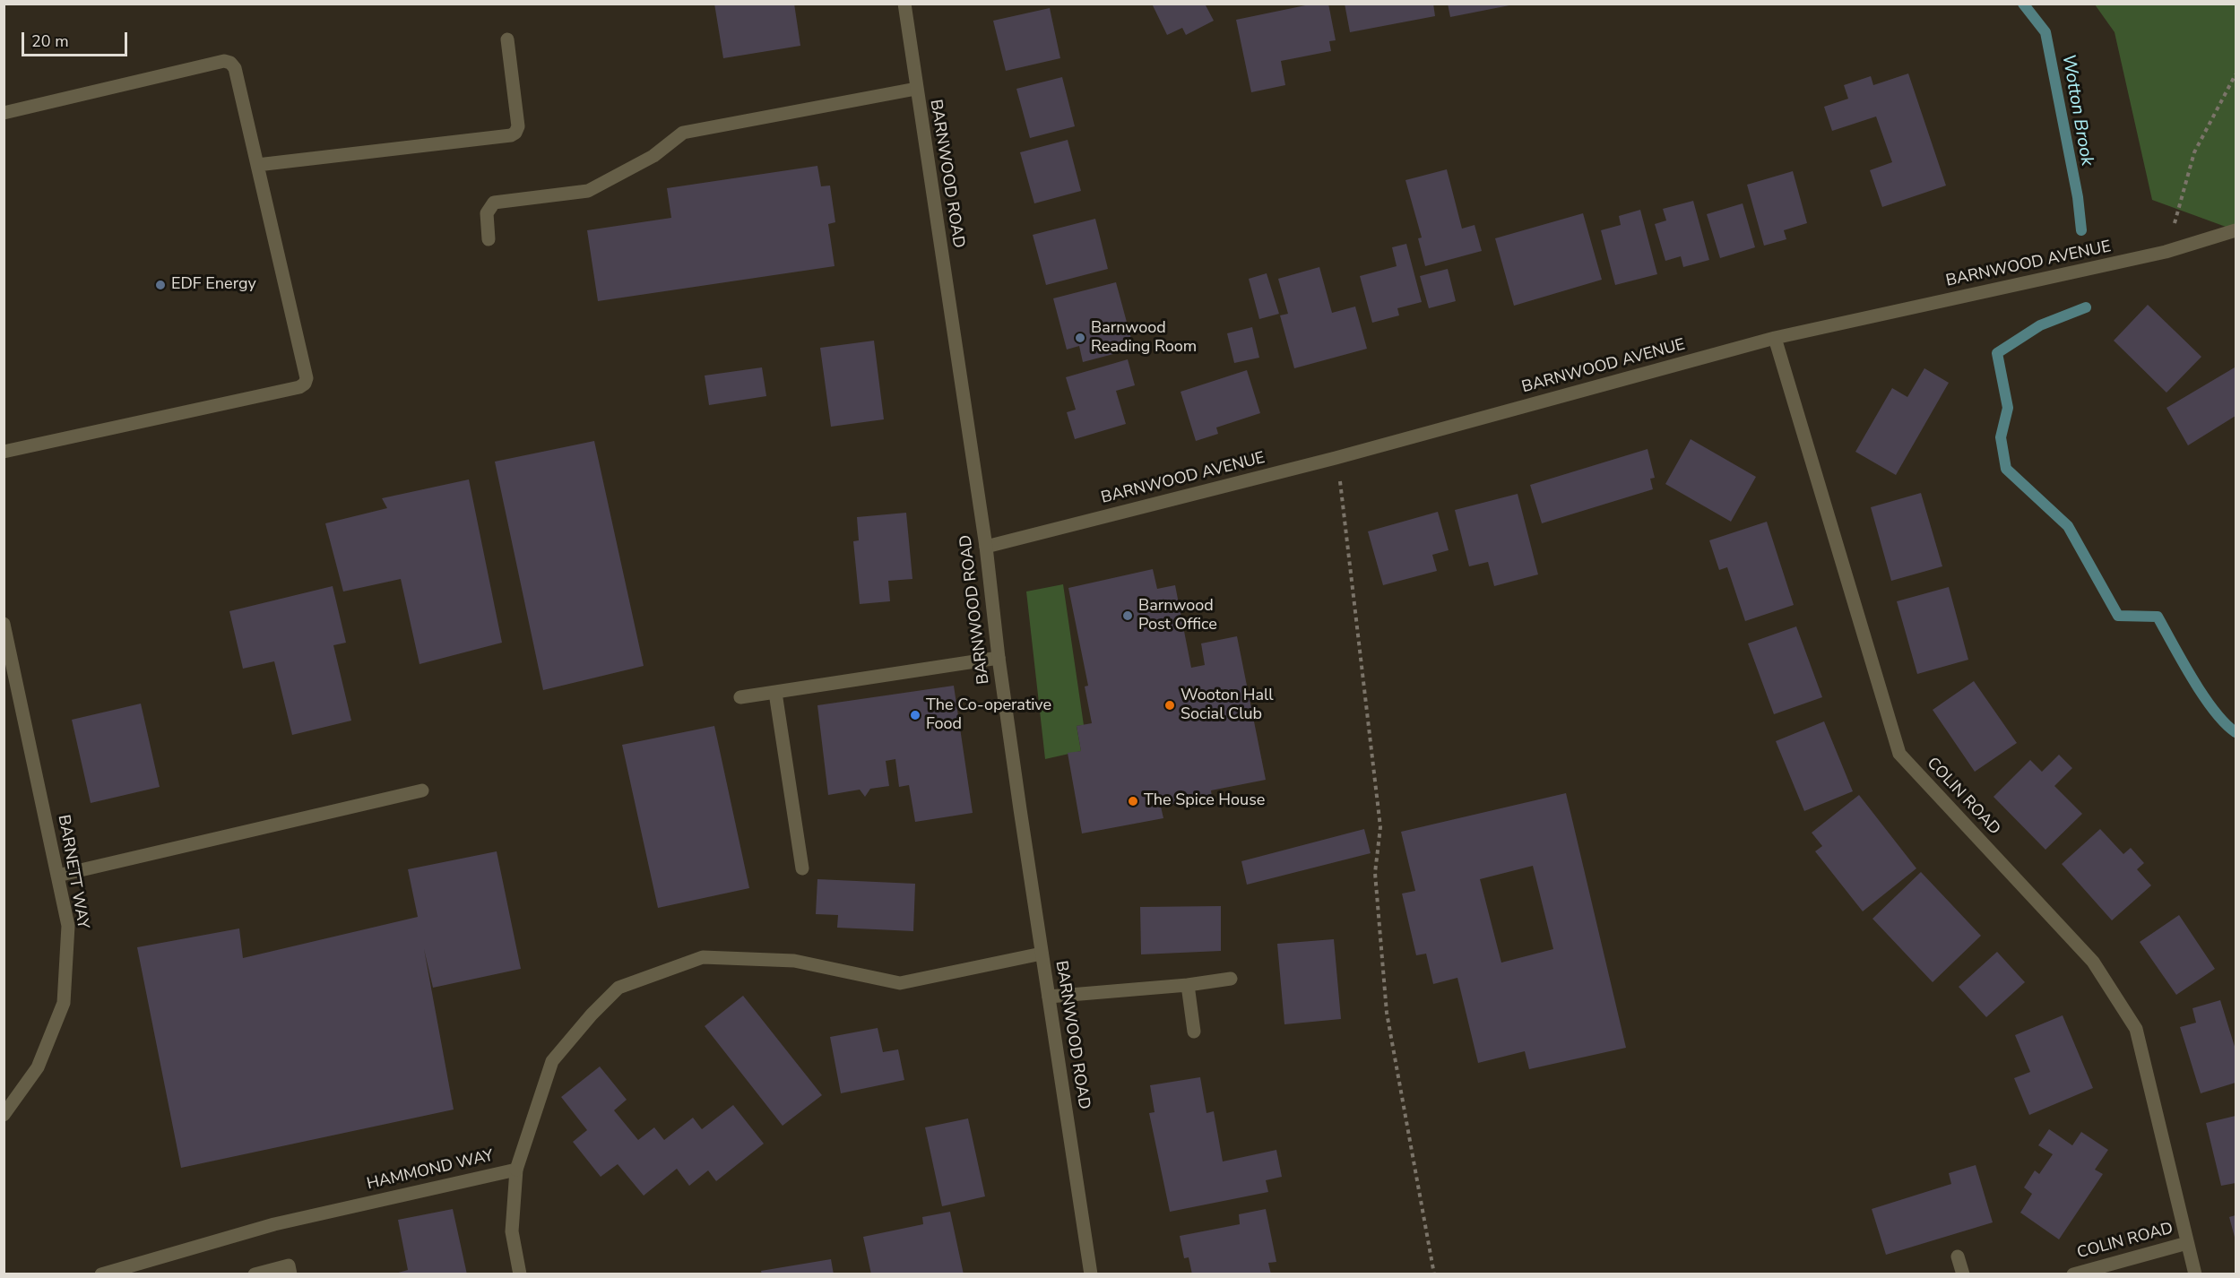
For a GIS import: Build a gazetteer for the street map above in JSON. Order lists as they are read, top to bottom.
{
  "streets": {
    "street": [
      "BARNWOOD ROAD",
      "BARNWOOD AVENUE",
      "COLIN ROAD",
      "BARNETT WAY",
      "HAMMOND WAY"
    ]
  },
  "crossings": [
    ["BARNWOOD ROAD", "BARNWOOD AVENUE"],
    ["BARNWOOD ROAD", "HAMMOND WAY"],
    ["BARNWOOD AVENUE", "COLIN ROAD"]
  ],
  "water": ["Wotton Brook"],
  "places": [
    "EDF Energy",
    "Barnwood Reading Room",
    "Barnwood Post Office",
    "Wooton Hall Social Club",
    "The Co-operative Food",
    "The Spice House"
  ],
  "scale_bar": "20 m"
}
